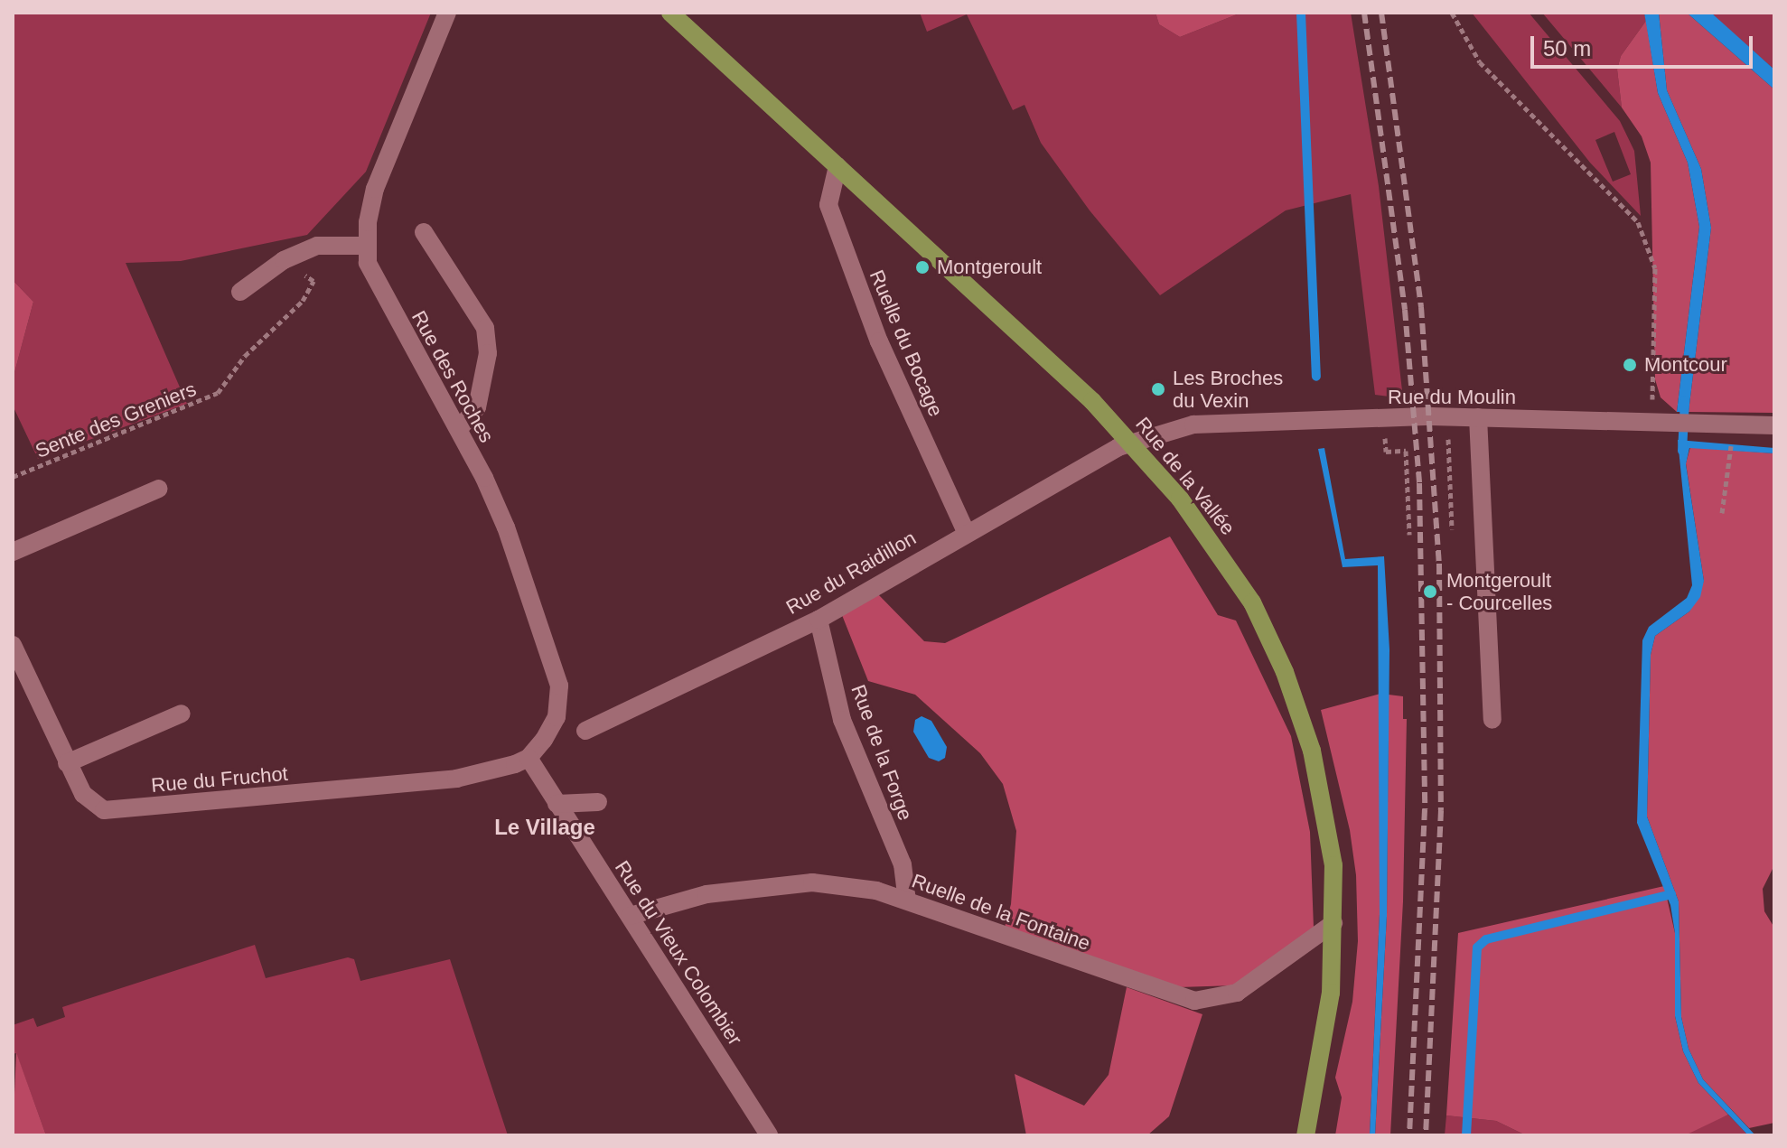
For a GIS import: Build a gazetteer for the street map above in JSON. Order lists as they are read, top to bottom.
{
  "streets": {
    "main road": ["Rue de la Vallée"],
    "street": [
      "Ruelle du Bocage",
      "Rue des Roches",
      "Rue du Moulin",
      "Rue du Raidillon",
      "Rue de la Forge",
      "Rue du Fruchot",
      "Ruelle de la Fontaine",
      "Rue du Vieux Colombier"
    ],
    "path": ["Sente des Greniers"]
  },
  "crossings": [
    ["Ruelle du Bocage", "Rue de la Vallée"],
    ["Ruelle du Bocage", "Rue du Raidillon"],
    ["Rue des Roches", "Rue du Fruchot"],
    ["Rue des Roches", "Rue du Vieux Colombier"],
    ["Rue du Moulin", "Rue de la Vallée"],
    ["Rue du Moulin", "Rue du Raidillon"],
    ["Rue de la Vallée", "Rue du Raidillon"],
    ["Rue de la Vallée", "Ruelle de la Fontaine"],
    ["Rue du Raidillon", "Rue de la Forge"],
    ["Rue de la Forge", "Ruelle de la Fontaine"],
    ["Rue du Fruchot", "Rue du Vieux Colombier"],
    ["Ruelle de la Fontaine", "Rue du Vieux Colombier"]
  ],
  "districts": ["Le Village"],
  "places": [
    "Montgeroult",
    "Montcour",
    "Les Broches du Vexin",
    "Montgeroult - Courcelles"
  ],
  "scale_bar": "50 m"
}
